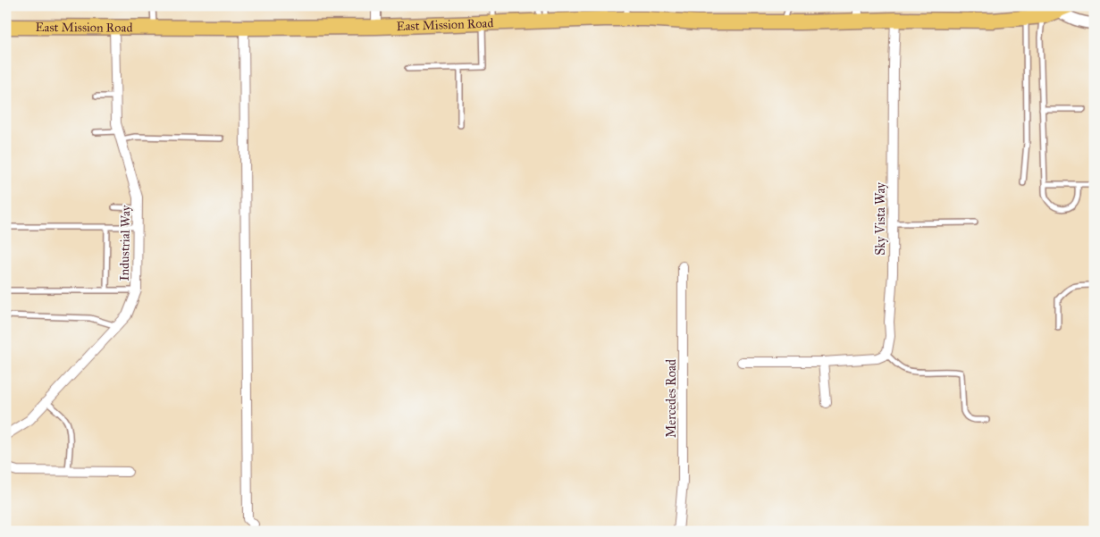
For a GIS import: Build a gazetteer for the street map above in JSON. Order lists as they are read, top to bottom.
{
  "streets": {
    "main road": ["East Mission Road"],
    "street": ["Sky Vista Way", "Industrial Way", "Mercedes Road"]
  },
  "crossings": [
    ["East Mission Road", "Sky Vista Way"],
    ["East Mission Road", "Industrial Way"]
  ]
}
